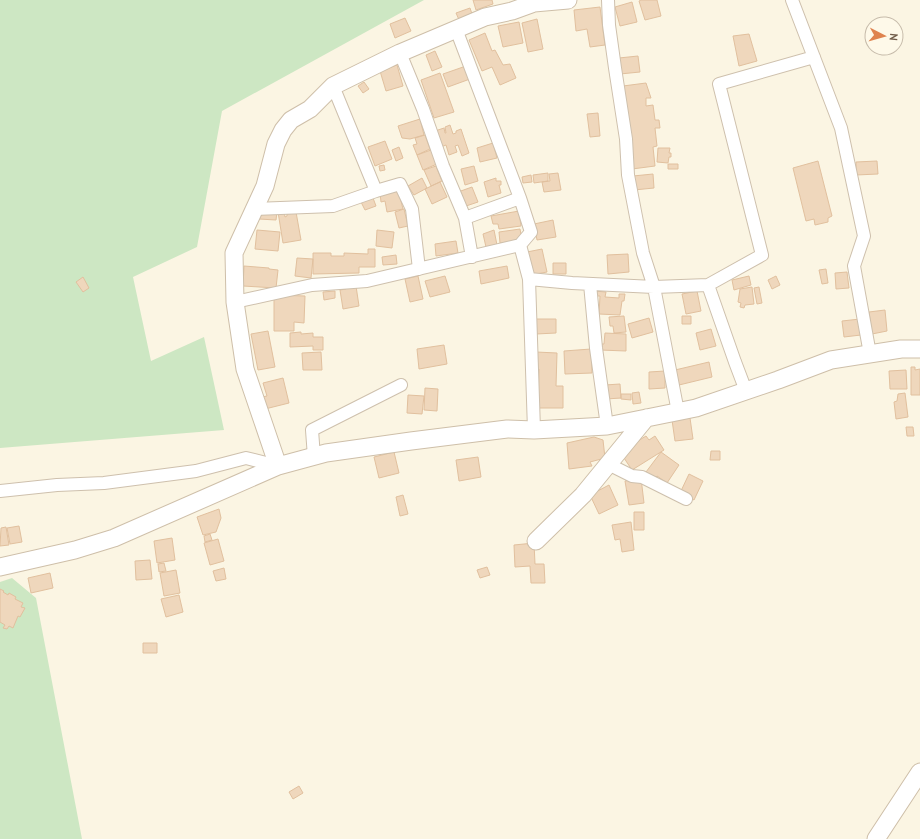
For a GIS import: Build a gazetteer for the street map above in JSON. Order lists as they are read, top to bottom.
{
  "north": "right"
}
